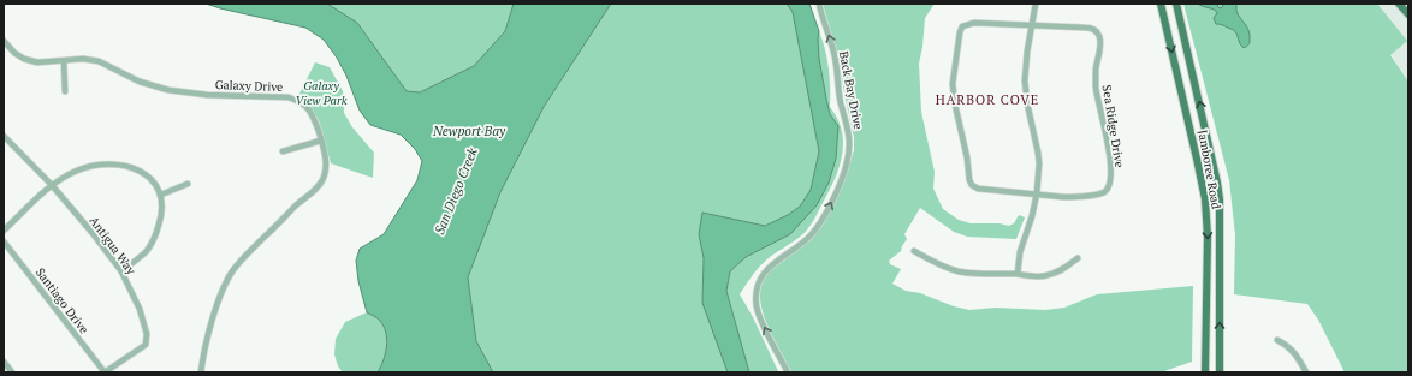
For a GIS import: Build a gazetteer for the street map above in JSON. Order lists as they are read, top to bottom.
{
  "streets": {
    "main road": ["Jamboree Road"],
    "street": [
      "Galaxy Drive",
      "Back Bay Drive",
      "Sea Ridge Drive",
      "Antigua Way",
      "Santiago Drive"
    ]
  },
  "crossings": [
    ["Antigua Way", "Santiago Drive"]
  ],
  "one_way": ["Back Bay Drive"],
  "districts": ["HARBOR COVE"],
  "water": ["Newport Bay", "San Diego Creek"],
  "parks": ["Galaxy View Park"]
}
